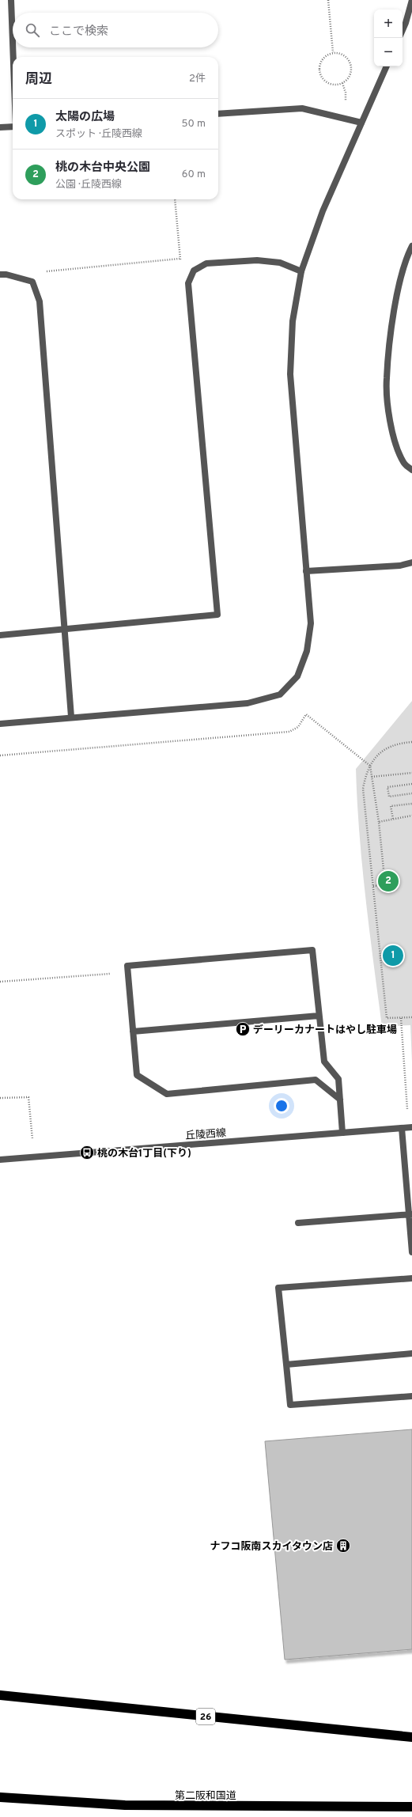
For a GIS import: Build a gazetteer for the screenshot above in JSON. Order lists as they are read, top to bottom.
{
  "streets": {
    "highway": ["26", "第二阪和国道"],
    "street": ["丘陵西線"]
  },
  "places": {
    "parking": ["デーリーカナートはやし駐車場"],
    "bus stop": ["桃の木台1丁目(下り)"],
    "building": ["ナフコ阪南スカイタウン店"]
  },
  "page": {
    "map_buttons": ["+", "−"],
    "search": "ここで検索",
    "heading": ["周辺", "2件"],
    "list": [
      {
        "mark": "1",
        "name": "太陽の広場",
        "note": "スポット · 丘陵西線",
        "value": "50 m"
      },
      {
        "mark": "2",
        "name": "桃の木台中央公園",
        "note": "公園 · 丘陵西線",
        "value": "60 m"
      }
    ],
    "pins": ["2", "1"]
  }
}
